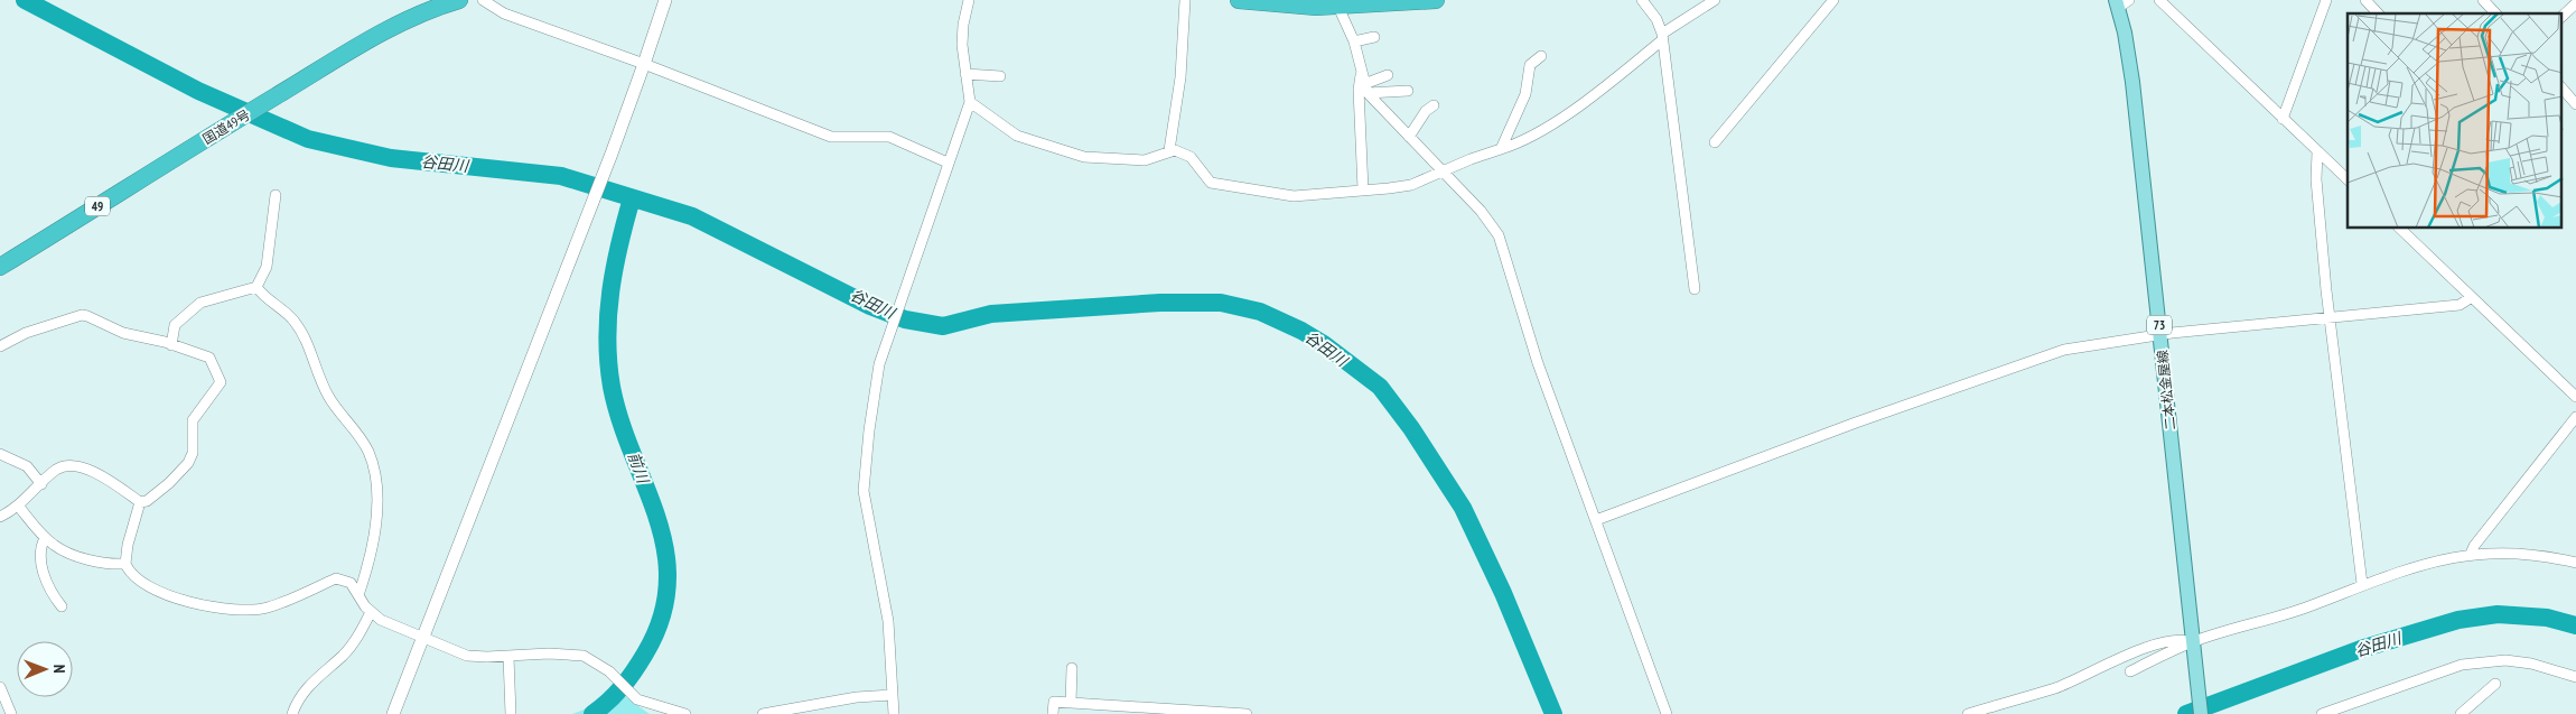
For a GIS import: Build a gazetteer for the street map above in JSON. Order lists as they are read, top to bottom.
{
  "streets": {
    "highway": ["国道49号", "49"],
    "main road": ["73", "二本松金屋線"]
  },
  "water": ["谷田川", "前川"],
  "north": "right"
}
